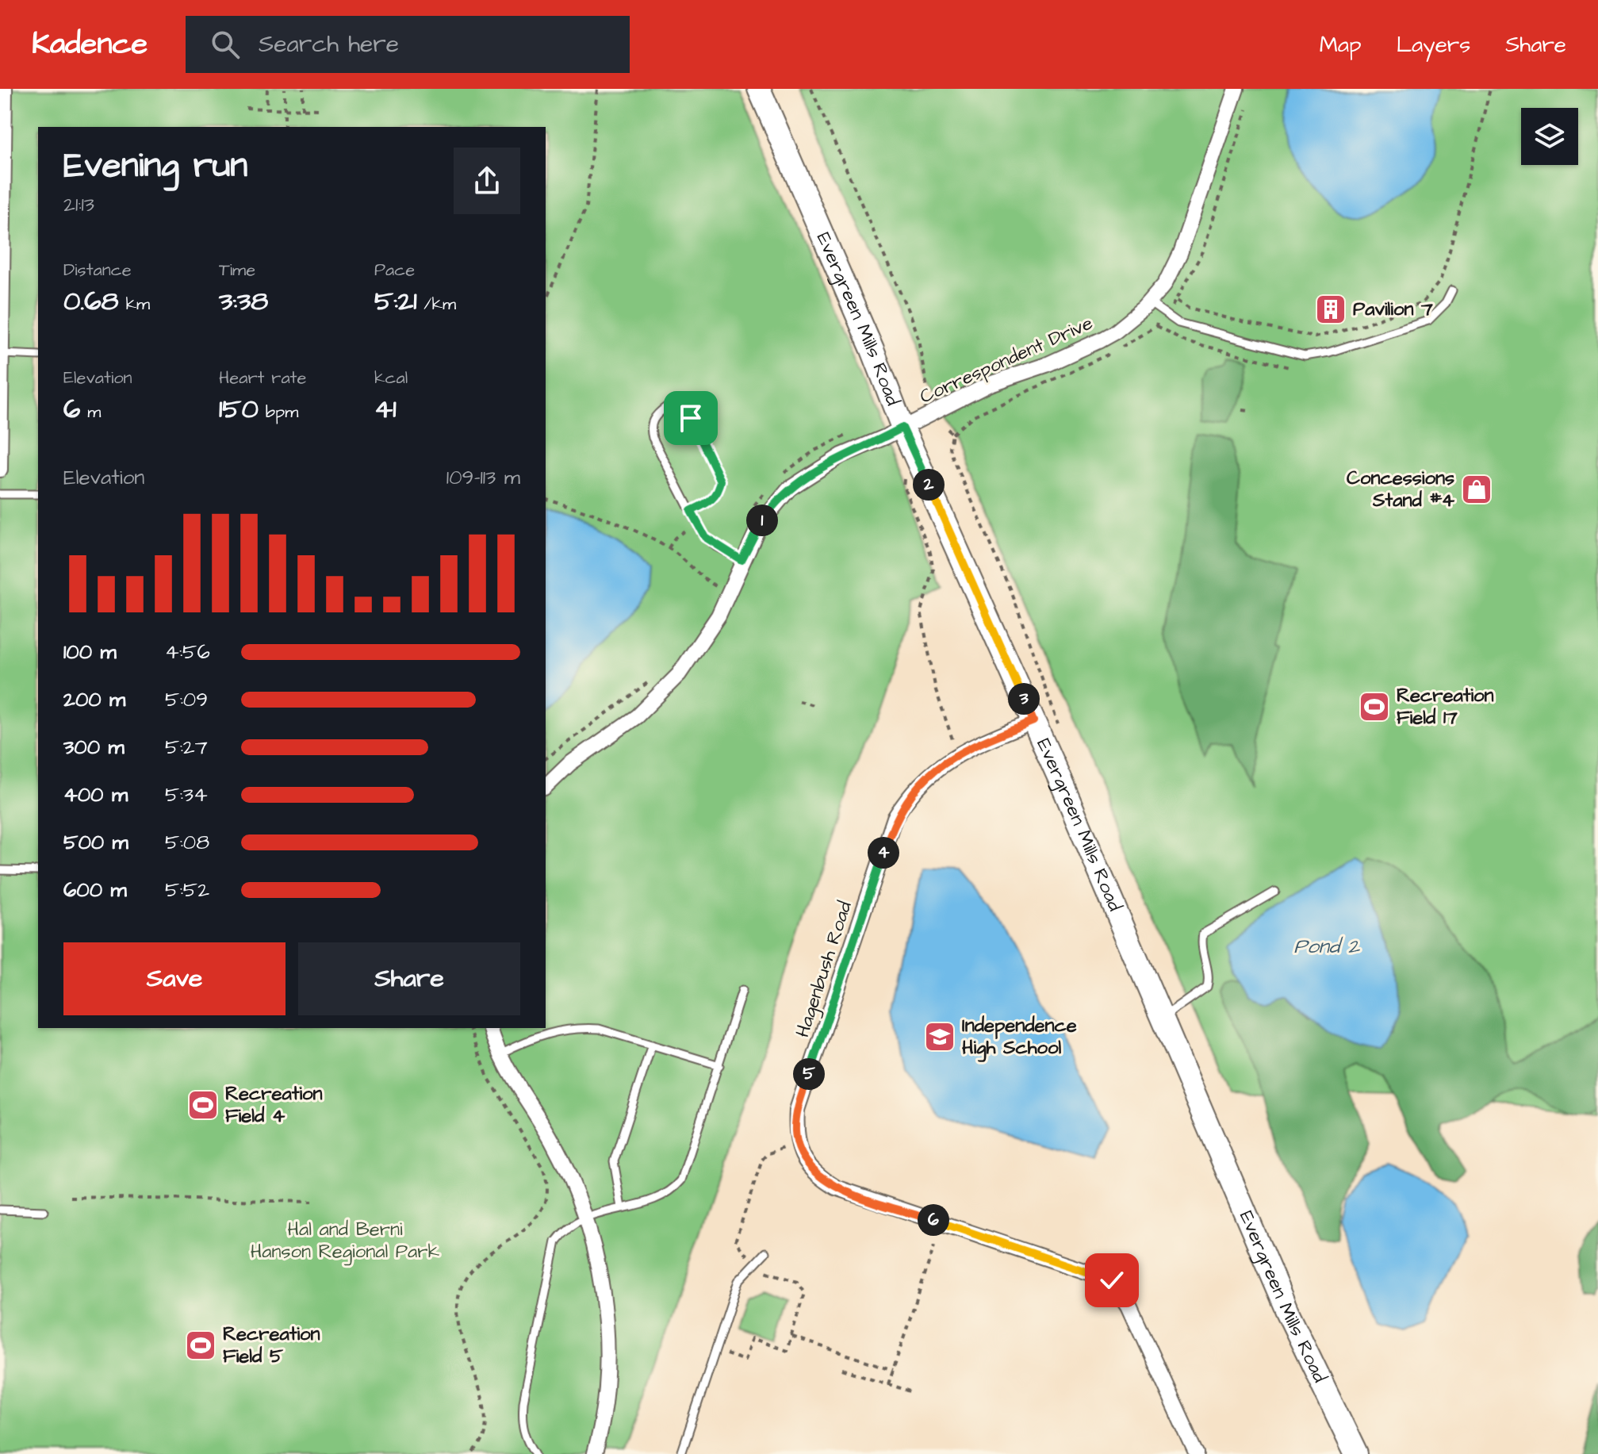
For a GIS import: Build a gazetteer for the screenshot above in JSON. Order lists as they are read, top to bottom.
{
  "streets": {
    "main road": ["Evergreen Mills Road"],
    "street": ["Correspondent Drive", "Hagenbush Road"]
  },
  "crossings": [
    ["Evergreen Mills Road", "Correspondent Drive"],
    ["Evergreen Mills Road", "Hagenbush Road"]
  ],
  "water": ["Pond 2"],
  "parks": ["Hal and Berni Hanson Regional Park"],
  "places": {
    "building": ["Pavilion 7"],
    "shop": ["Concessions Stand #4"],
    "sports": ["Recreation Field 17", "Recreation Field 4", "Recreation Field 5"],
    "school or university": ["Independence High School"]
  },
  "page": {
    "header": "Kadence",
    "search": "Search here",
    "nav": ["Map", "Layers", "Share"],
    "heading": ["Evening run", "21:13"],
    "stats": [
      ["Distance", "0.68 km"],
      ["Time", "3:38"],
      ["Pace", "5:21 /km"],
      ["Elevation", "6 m"],
      ["Heart rate", "150 bpm"],
      ["kcal", "41"]
    ],
    "chart": ["Elevation", "109–113 m"],
    "pins": [
      "2",
      "1",
      "3",
      "4",
      "5",
      "6"
    ],
    "list": [
      {
        "name": "100 m",
        "note": "4:56"
      },
      {
        "name": "200 m",
        "note": "5:09"
      },
      {
        "name": "300 m",
        "note": "5:27"
      },
      {
        "name": "400 m",
        "note": "5:34"
      },
      {
        "name": "500 m",
        "note": "5:08"
      },
      {
        "name": "600 m",
        "note": "5:52"
      }
    ],
    "buttons": ["Save", "Share"]
  }
}
